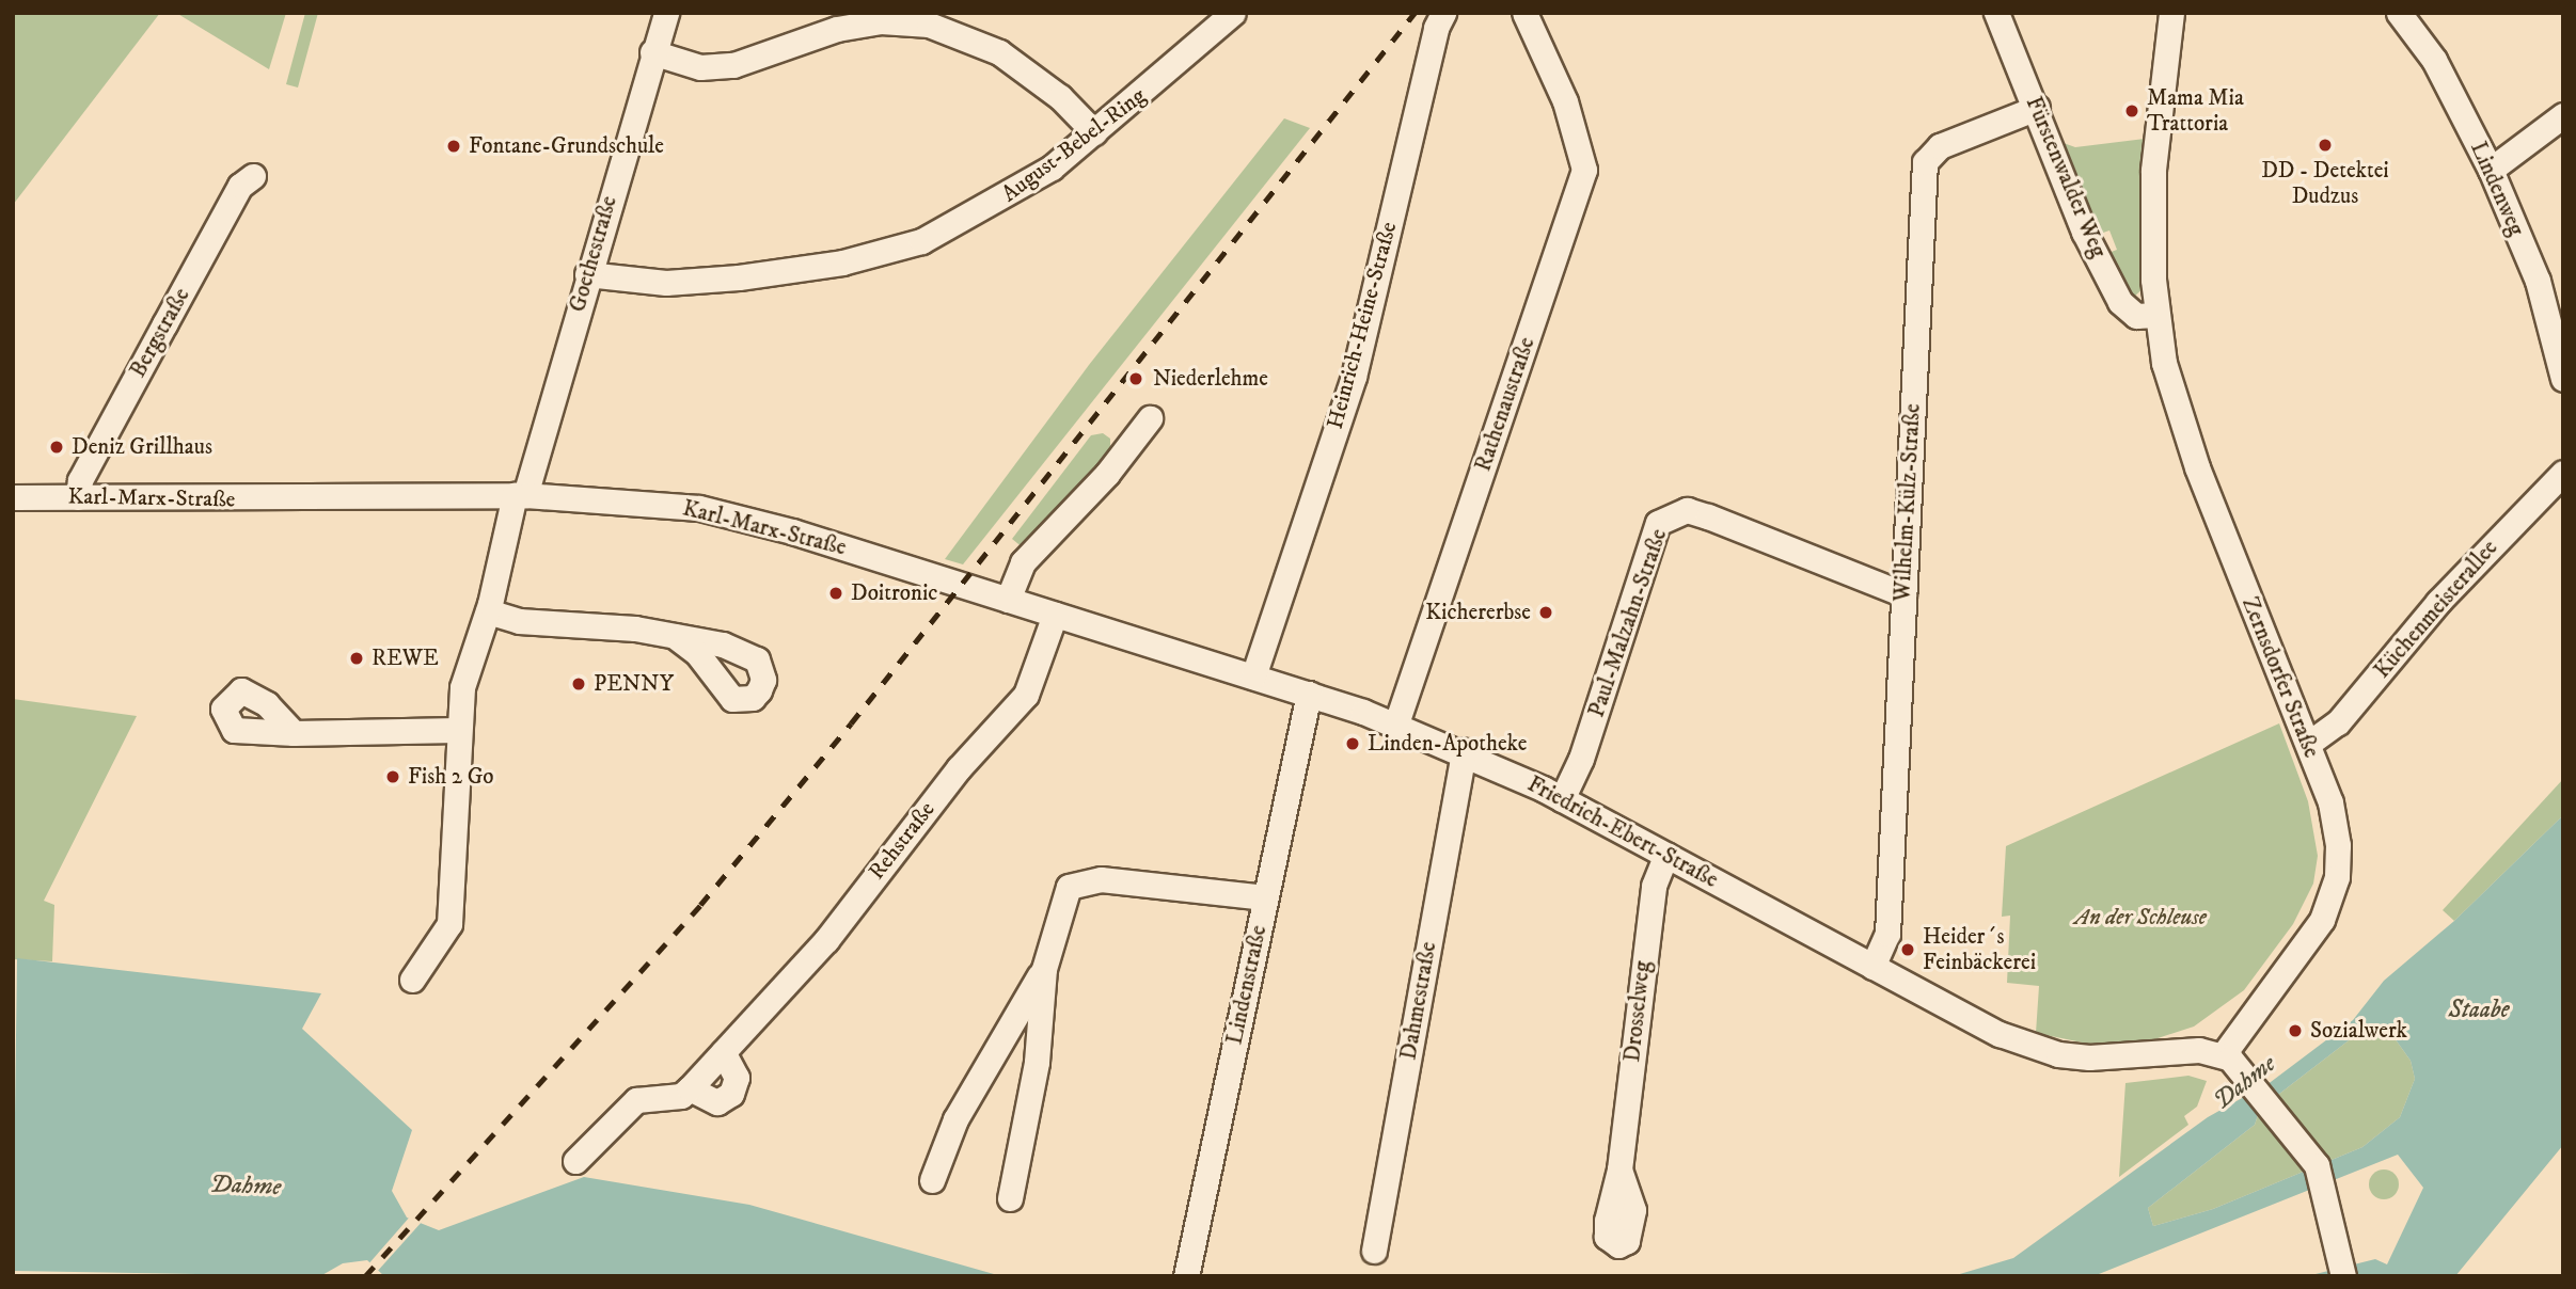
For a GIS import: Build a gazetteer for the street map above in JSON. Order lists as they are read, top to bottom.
{
  "streets": {
    "street": [
      "August-Bebel-Ring",
      "Fürstenwalder Weg",
      "Lindenweg",
      "Goethestraße",
      "Heinrich-Heine-Straße",
      "Bergstraße",
      "Rathenaustraße",
      "Karl-Marx-Straße",
      "Wilhelm-Külz-Straße",
      "Küchenmeisterallee",
      "Paul-Malzahn-Straße",
      "Zernsdorfer Straße",
      "Friedrich-Ebert-Straße",
      "Rehstraße",
      "Lindenstraße",
      "Dahmestraße",
      "Drosselweg"
    ]
  },
  "crossings": [
    ["August-Bebel-Ring", "Goethestraße"],
    ["Fürstenwalder Weg", "Wilhelm-Külz-Straße"],
    ["Fürstenwalder Weg", "Zernsdorfer Straße"],
    ["Goethestraße", "Karl-Marx-Straße"],
    ["Heinrich-Heine-Straße", "Friedrich-Ebert-Straße"],
    ["Bergstraße", "Karl-Marx-Straße"],
    ["Rathenaustraße", "Friedrich-Ebert-Straße"],
    ["Karl-Marx-Straße", "Friedrich-Ebert-Straße"],
    ["Wilhelm-Külz-Straße", "Paul-Malzahn-Straße"],
    ["Wilhelm-Külz-Straße", "Friedrich-Ebert-Straße"],
    ["Küchenmeisterallee", "Zernsdorfer Straße"],
    ["Paul-Malzahn-Straße", "Friedrich-Ebert-Straße"],
    ["Zernsdorfer Straße", "Friedrich-Ebert-Straße"],
    ["Friedrich-Ebert-Straße", "Rehstraße"],
    ["Friedrich-Ebert-Straße", "Lindenstraße"],
    ["Friedrich-Ebert-Straße", "Dahmestraße"],
    ["Friedrich-Ebert-Straße", "Drosselweg"]
  ],
  "water": ["Staabe", "Dahme"],
  "parks": ["An der Schleuse"],
  "places": [
    "Mama Mia Trattoria",
    "DD - Detektei Dudzus",
    "Fontane-Grundschule",
    "Niederlehme",
    "Deniz Grillhaus",
    "Doitronic",
    "Kichererbse",
    "REWE",
    "PENNY",
    "Linden-Apotheke",
    "Fish 2 Go",
    "Heider´s Feinbäckerei",
    "Sozialwerk"
  ]
}
